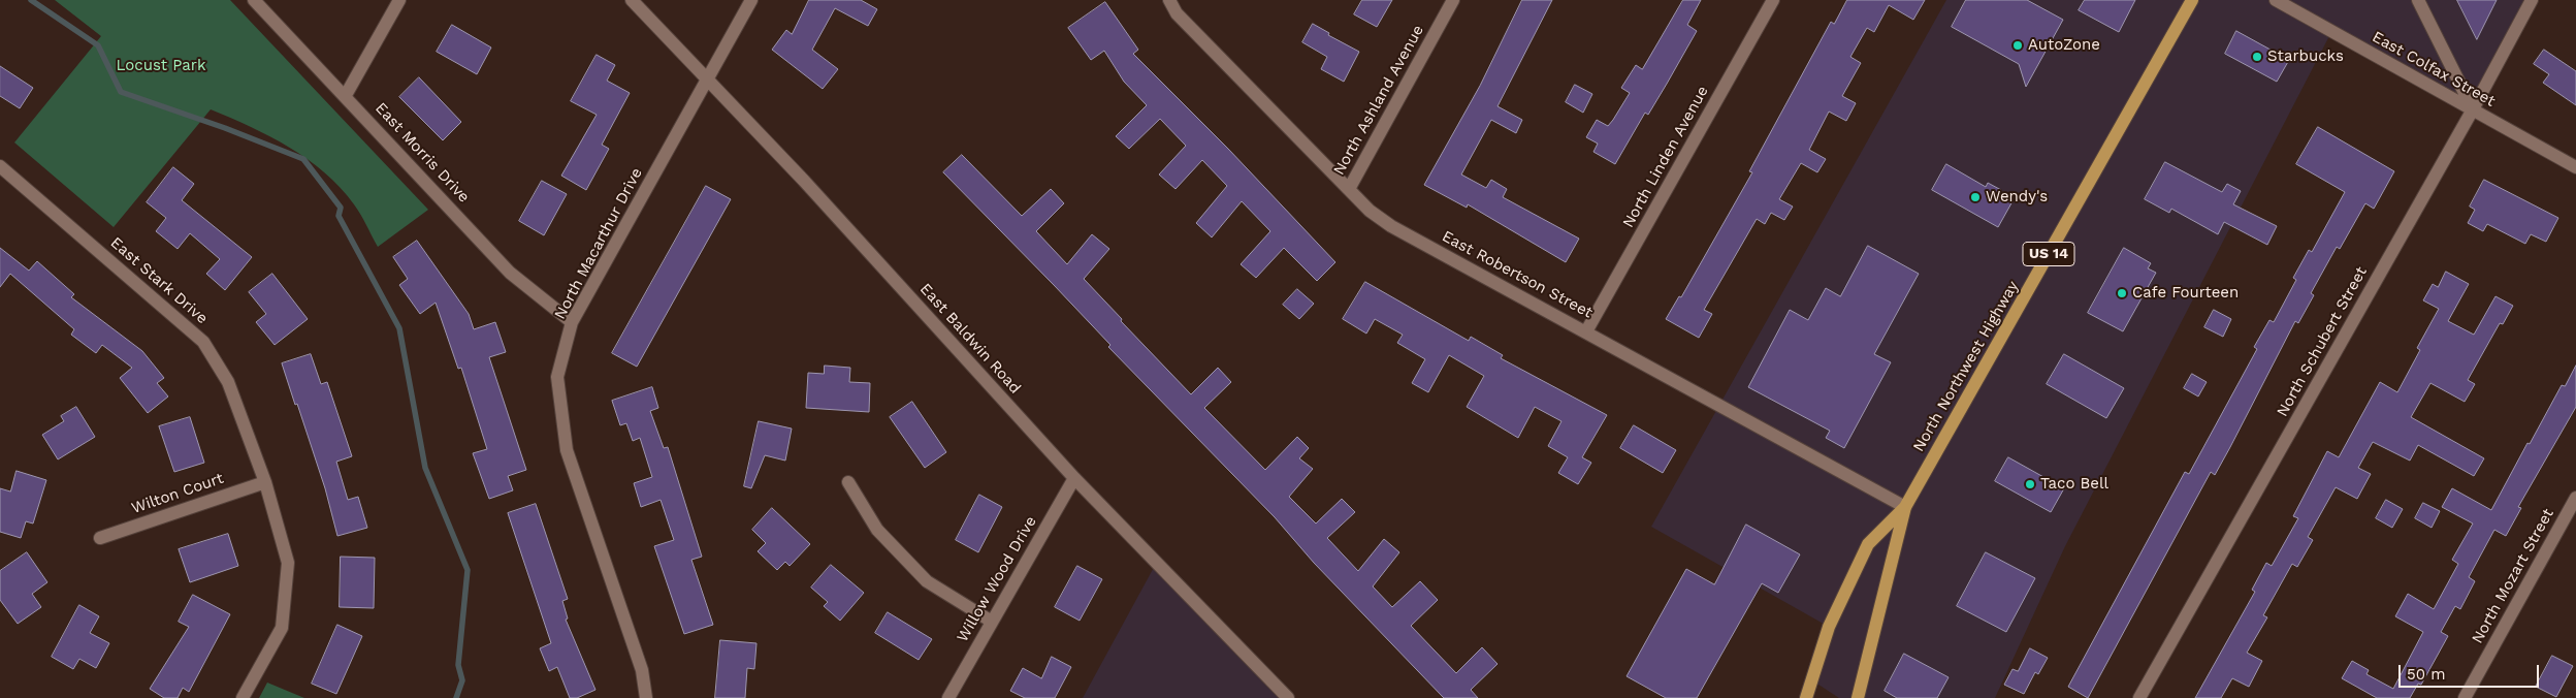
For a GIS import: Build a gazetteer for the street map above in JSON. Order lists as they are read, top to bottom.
{
  "streets": {
    "main road": ["US 14", "North Northwest Highway"],
    "street": [
      "East Colfax Street",
      "North Ashland Avenue",
      "East Morris Drive",
      "North Linden Avenue",
      "North Macarthur Drive",
      "East Robertson Street",
      "East Stark Drive",
      "East Baldwin Road",
      "North Schubert Street",
      "Wilton Court",
      "North Mozart Street",
      "Willow Wood Drive"
    ]
  },
  "crossings": [
    ["East Colfax Street", "North Schubert Street"],
    ["North Ashland Avenue", "East Robertson Street"],
    ["East Morris Drive", "North Macarthur Drive"],
    ["North Linden Avenue", "East Robertson Street"],
    ["North Macarthur Drive", "East Baldwin Road"],
    ["US 14", "East Robertson Street"],
    ["US 14", "North Northwest Highway"],
    ["East Robertson Street", "North Northwest Highway"],
    ["East Stark Drive", "Wilton Court"],
    ["East Baldwin Road", "Willow Wood Drive"]
  ],
  "parks": ["Locust Park"],
  "places": [
    "AutoZone",
    "Starbucks",
    "Wendy's",
    "Cafe Fourteen",
    "Taco Bell"
  ],
  "scale_bar": "50 m"
}
